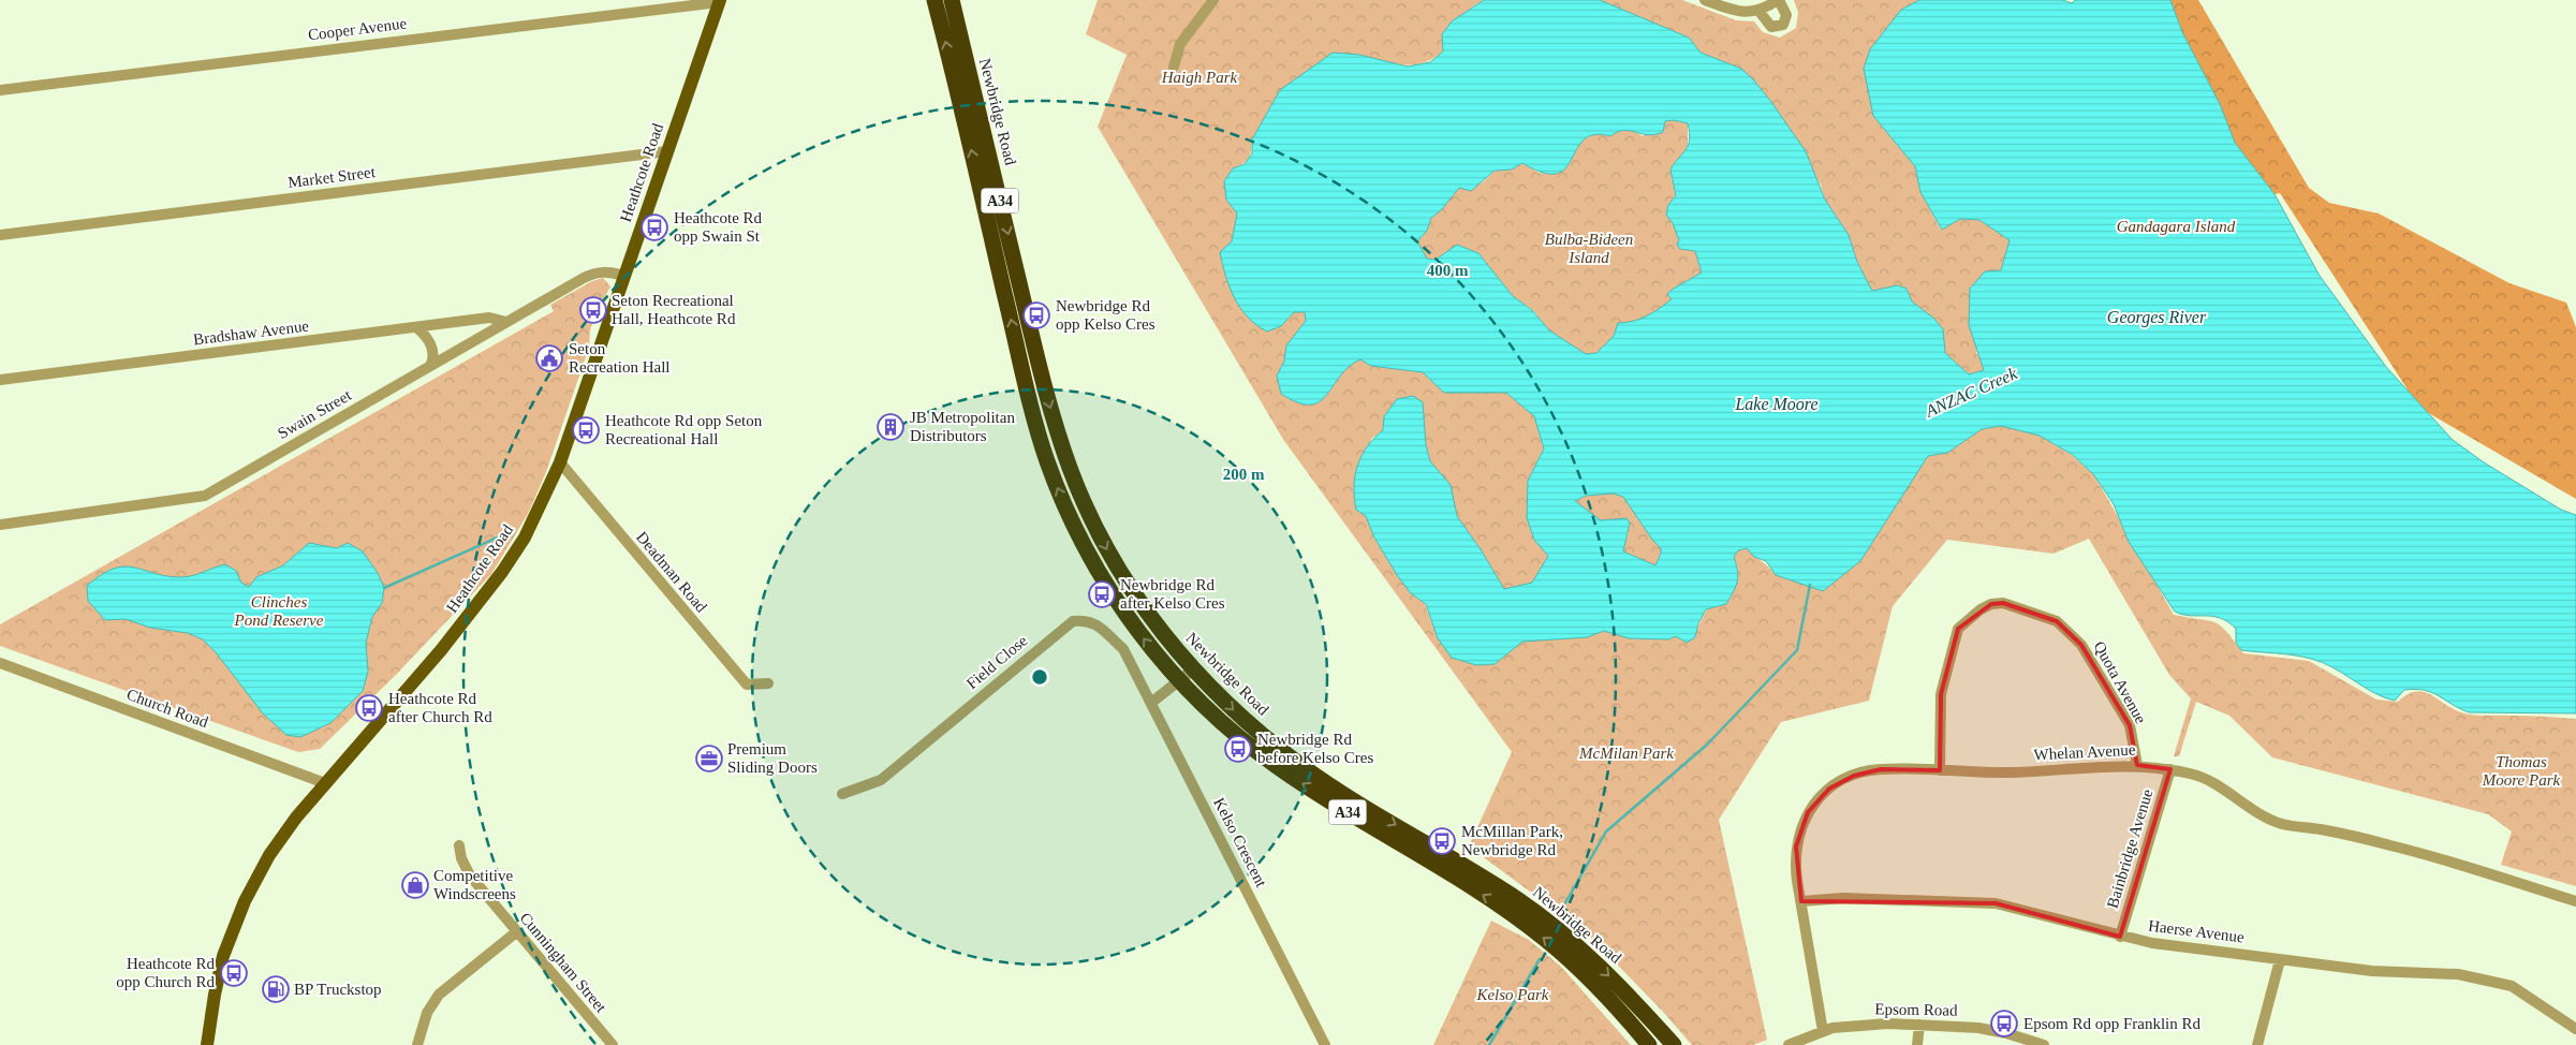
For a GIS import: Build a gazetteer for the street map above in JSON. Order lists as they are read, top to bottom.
{
  "streets": {
    "highway": ["Newbridge Road", "A34"],
    "main road": ["Heathcote Road"],
    "street": [
      "Cooper Avenue",
      "Market Street",
      "Bradshaw Avenue",
      "Swain Street",
      "Deadman Road",
      "Field Close",
      "Quota Avenue",
      "Church Road",
      "Whelan Avenue",
      "Kelso Crescent",
      "Bainbridge Avenue",
      "Haerse Avenue",
      "Cunningham Street",
      "Epsom Road"
    ]
  },
  "crossings": [
    ["Cooper Avenue", "Heathcote Road"],
    ["Heathcote Road", "Market Street"],
    ["Heathcote Road", "Swain Street"],
    ["Heathcote Road", "Deadman Road"],
    ["Heathcote Road", "Church Road"],
    ["Bradshaw Avenue", "Swain Street"],
    ["Field Close", "Kelso Crescent"],
    ["Quota Avenue", "Whelan Avenue"],
    ["Whelan Avenue", "Bainbridge Avenue"],
    ["Whelan Avenue", "Haerse Avenue"],
    ["Whelan Avenue", "Epsom Road"],
    ["Bainbridge Avenue", "Haerse Avenue"]
  ],
  "water": ["Georges River", "ANZAC Creek", "Lake Moore"],
  "parks": [
    "Haigh Park",
    "Gandagara Island",
    "Bulba-Bideen Island",
    "Clinches Pond Reserve",
    "McMilan Park",
    "Thomas Moore Park",
    "Kelso Park"
  ],
  "places": {
    "bus stop": [
      "Heathcote Rd opp Swain St",
      "Seton Recreational Hall, Heathcote Rd",
      "Newbridge Rd opp Kelso Cres",
      "Heathcote Rd opp Seton Recreational Hall",
      "Newbridge Rd after Kelso Cres",
      "Heathcote Rd after Church Rd",
      "Newbridge Rd before Kelso Cres",
      "McMillan Park, Newbridge Rd",
      "Heathcote Rd opp Church Rd",
      "Epsom Rd opp Franklin Rd"
    ],
    "public building": ["Seton Recreation Hall"],
    "building": ["JB Metropolitan Distributors"],
    "office": ["Premium Sliding Doors"],
    "shop": ["Competitive Windscreens"],
    "fuel station": ["BP Truckstop"]
  },
  "rings": ["400 m", "200 m"]
}
